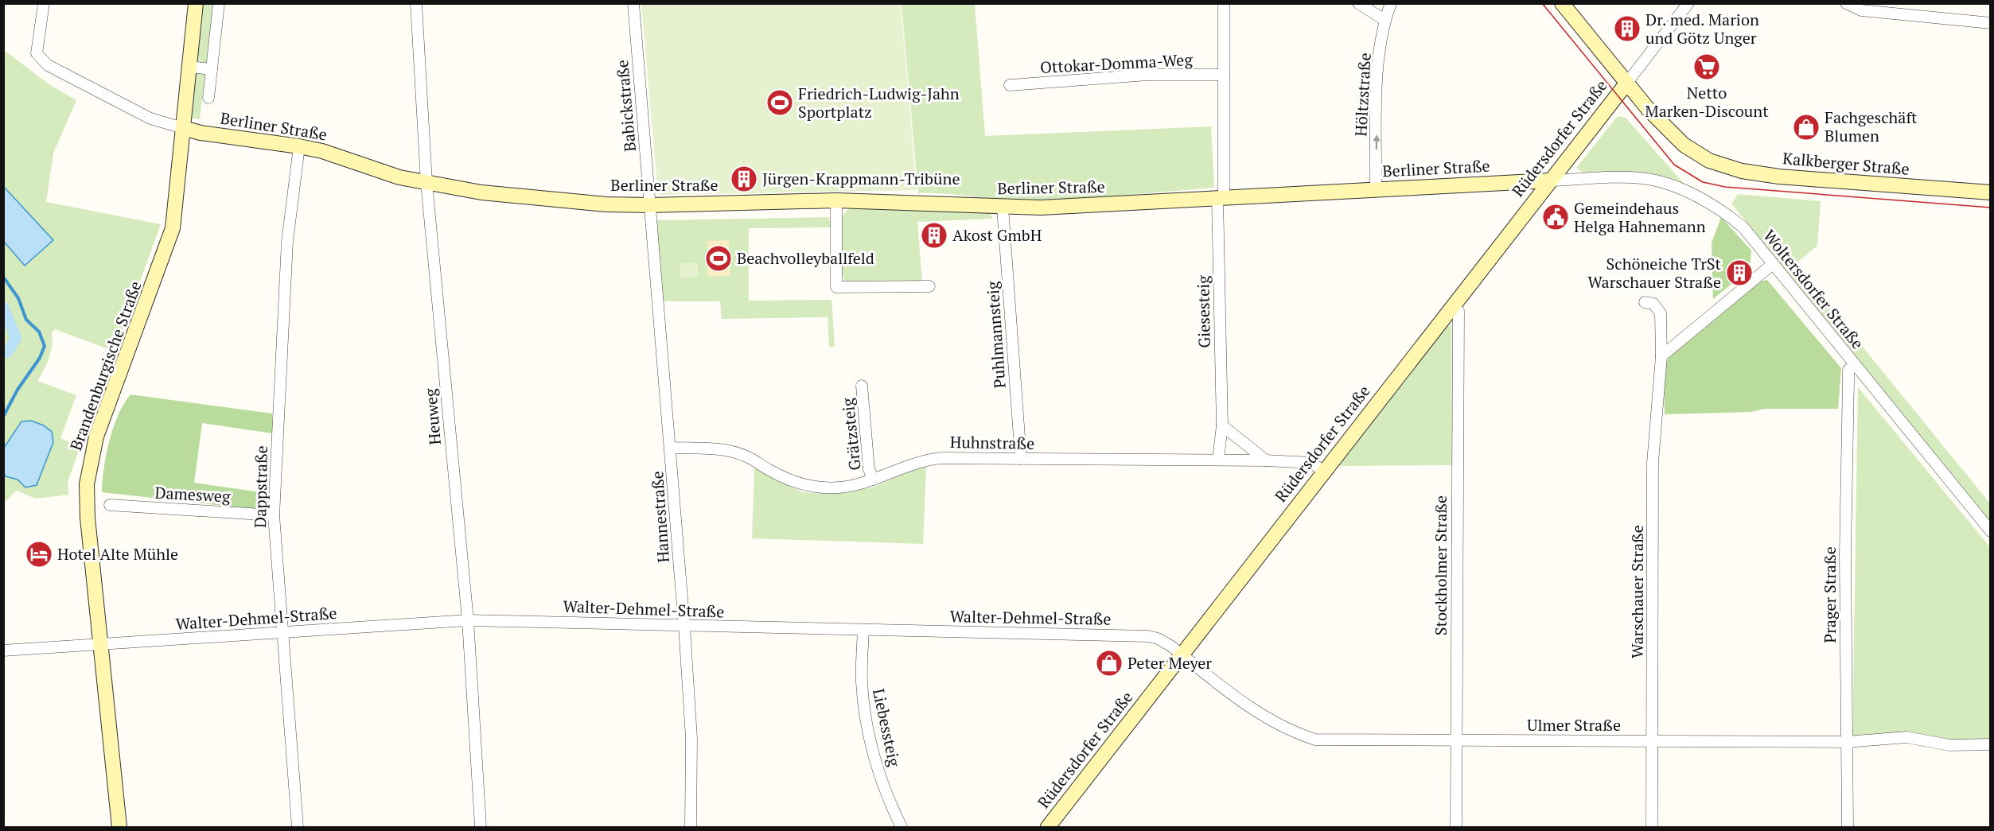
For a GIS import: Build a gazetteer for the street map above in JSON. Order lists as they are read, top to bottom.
{
  "streets": {
    "street": [
      "Ottokar-Domma-Weg",
      "Höltzstraße",
      "Babickstraße",
      "Berliner Straße",
      "Rüdersdorfer Straße",
      "Kalkberger Straße",
      "Woltersdorfer Straße",
      "Giesesteig",
      "Puhlmannsteig",
      "Brandenburgische Straße",
      "Heuweg",
      "Grätzsteig",
      "Huhnstraße",
      "Dappstraße",
      "Damesweg",
      "Hannestraße",
      "Stockholmer Straße",
      "Warschauer Straße",
      "Prager Straße",
      "Walter-Dehmel-Straße",
      "Ulmer Straße",
      "Liebessteig"
    ]
  },
  "crossings": [
    ["Ottokar-Domma-Weg", "Giesesteig"],
    ["Höltzstraße", "Berliner Straße"],
    ["Babickstraße", "Berliner Straße"],
    ["Babickstraße", "Hannestraße"],
    ["Berliner Straße", "Rüdersdorfer Straße"],
    ["Berliner Straße", "Woltersdorfer Straße"],
    ["Berliner Straße", "Giesesteig"],
    ["Berliner Straße", "Puhlmannsteig"],
    ["Berliner Straße", "Brandenburgische Straße"],
    ["Berliner Straße", "Heuweg"],
    ["Berliner Straße", "Dappstraße"],
    ["Berliner Straße", "Hannestraße"],
    ["Rüdersdorfer Straße", "Kalkberger Straße"],
    ["Rüdersdorfer Straße", "Woltersdorfer Straße"],
    ["Rüdersdorfer Straße", "Huhnstraße"],
    ["Rüdersdorfer Straße", "Stockholmer Straße"],
    ["Rüdersdorfer Straße", "Walter-Dehmel-Straße"],
    ["Rüdersdorfer Straße", "Ulmer Straße"],
    ["Woltersdorfer Straße", "Prager Straße"],
    ["Giesesteig", "Huhnstraße"],
    ["Puhlmannsteig", "Huhnstraße"],
    ["Brandenburgische Straße", "Walter-Dehmel-Straße"],
    ["Heuweg", "Walter-Dehmel-Straße"],
    ["Grätzsteig", "Huhnstraße"],
    ["Huhnstraße", "Hannestraße"],
    ["Dappstraße", "Damesweg"],
    ["Dappstraße", "Walter-Dehmel-Straße"],
    ["Hannestraße", "Walter-Dehmel-Straße"],
    ["Stockholmer Straße", "Ulmer Straße"],
    ["Warschauer Straße", "Ulmer Straße"],
    ["Prager Straße", "Ulmer Straße"],
    ["Walter-Dehmel-Straße", "Ulmer Straße"],
    ["Walter-Dehmel-Straße", "Liebessteig"]
  ],
  "one_way": ["Höltzstraße"],
  "places": {
    "building": [
      "Dr. med. Marion und Götz Unger",
      "Jürgen-Krappmann-Tribüne",
      "Akost GmbH",
      "Schöneiche TrSt Warschauer Straße"
    ],
    "supermarket": ["Netto Marken-Discount"],
    "sports": ["Friedrich-Ludwig-Jahn Sportplatz", "Beachvolleyballfeld"],
    "shop": ["Fachgeschäft Blumen", "Peter Meyer"],
    "public building": ["Gemeindehaus Helga Hahnemann"],
    "hotel": ["Hotel Alte Mühle"]
  }
}
